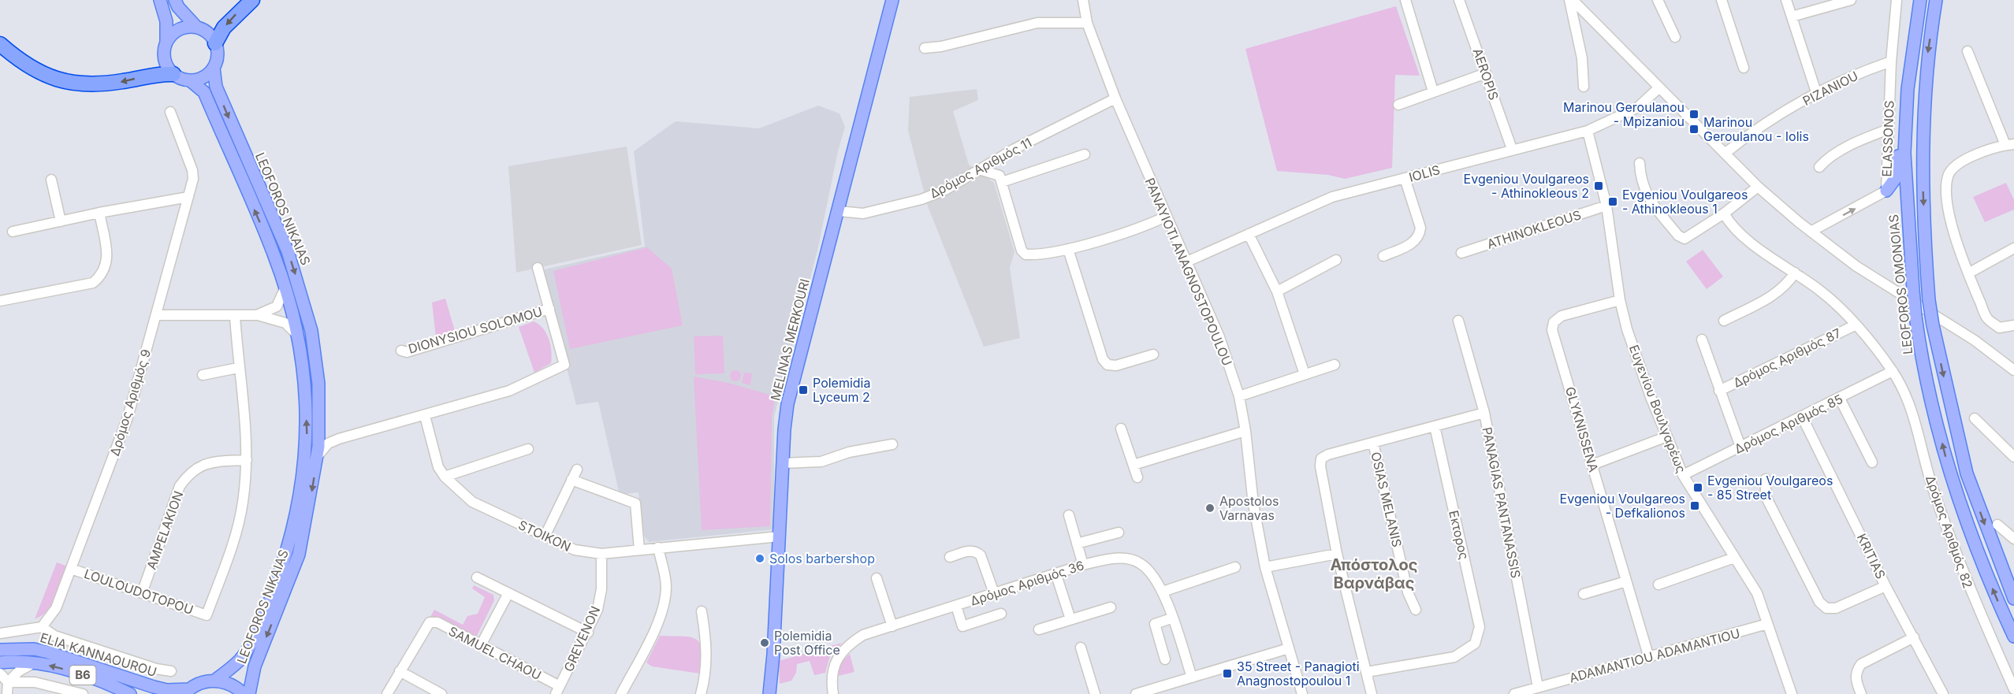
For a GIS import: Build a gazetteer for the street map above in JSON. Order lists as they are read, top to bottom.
{
  "streets": {
    "main road": [
      "LEOFOROS NIKAIAS",
      "LEOFOROS OMONOIAS",
      "MELINAS MERKOURI",
      "ELIA KANNAOUROU",
      "B6"
    ],
    "street": [
      "AEROPIS",
      "PIZANIOU",
      "ELASSONOS",
      "Δρόμος Αριθμός 11",
      "IOLIS",
      "ATHINOKLEOUS",
      "PANAYIOTI ANAGNOSTOPOULOU",
      "DIONYSIOU SOLOMOU",
      "Δρόμος Αριθμός 87",
      "Δρόμος Αριθμός 9",
      "Ευγενίου Βουλγαρέως",
      "Δρόμος Αριθμός 85",
      "GLYKNISSENA",
      "OSIAS MELANIS",
      "PANAGIAS PANTANASSIS",
      "AMPELAKION",
      "Δρόμος Αριθμός 82",
      "Εκτορος",
      "STOIKON",
      "KRITIAS",
      "Δρόμος Αριθμός 36",
      "LOULOUDOTOPOU",
      "GREVENON",
      "SAMUEL CHAOU",
      "ADAMANTIOU ADAMANTIOU"
    ]
  },
  "crossings": [
    ["AEROPIS", "IOLIS"],
    ["PIZANIOU", "ELASSONOS"],
    ["Δρόμος Αριθμός 11", "PANAYIOTI ANAGNOSTOPOULOU"],
    ["Δρόμος Αριθμός 11", "MELINAS MERKOURI"],
    ["IOLIS", "PANAYIOTI ANAGNOSTOPOULOU"],
    ["IOLIS", "Ευγενίου Βουλγαρέως"],
    ["LEOFOROS NIKAIAS", "B6"],
    ["ATHINOKLEOUS", "Ευγενίου Βουλγαρέως"],
    ["MELINAS MERKOURI", "STOIKON"],
    ["Δρόμος Αριθμός 87", "Δρόμος Αριθμός 82"],
    ["Δρόμος Αριθμός 9", "LOULOUDOTOPOU"],
    ["Ευγενίου Βουλγαρέως", "Δρόμος Αριθμός 85"],
    ["Ευγενίου Βουλγαρέως", "GLYKNISSENA"],
    ["Ευγενίου Βουλγαρέως", "ADAMANTIOU ADAMANTIOU"],
    ["Δρόμος Αριθμός 85", "Δρόμος Αριθμός 82"],
    ["Δρόμος Αριθμός 85", "KRITIAS"],
    ["GLYKNISSENA", "ADAMANTIOU ADAMANTIOU"],
    ["PANAGIAS PANTANASSIS", "ADAMANTIOU ADAMANTIOU"],
    ["AMPELAKION", "LOULOUDOTOPOU"],
    ["STOIKON", "GREVENON"],
    ["GREVENON", "SAMUEL CHAOU"],
    ["ELIA KANNAOUROU", "B6"]
  ],
  "districts": ["Απόστολος Βαρνάβας"],
  "places": {
    "transit": [
      "Marinou Geroulanou - Mpizaniou",
      "Marinou Geroulanou - Iolis",
      "Evgeniou Voulgareos - Athinokleous 2",
      "Evgeniou Voulgareos - Athinokleous 1",
      "Polemidia Lyceum 2",
      "Evgeniou Voulgareos - 85 Street",
      "Evgeniou Voulgareos - Defkalionos",
      "35 Street - Panagioti Anagnostopoulou 1"
    ],
    "other": ["Apostolos Varnavas", "Solos barbershop", "Polemidia Post Office"]
  }
}
